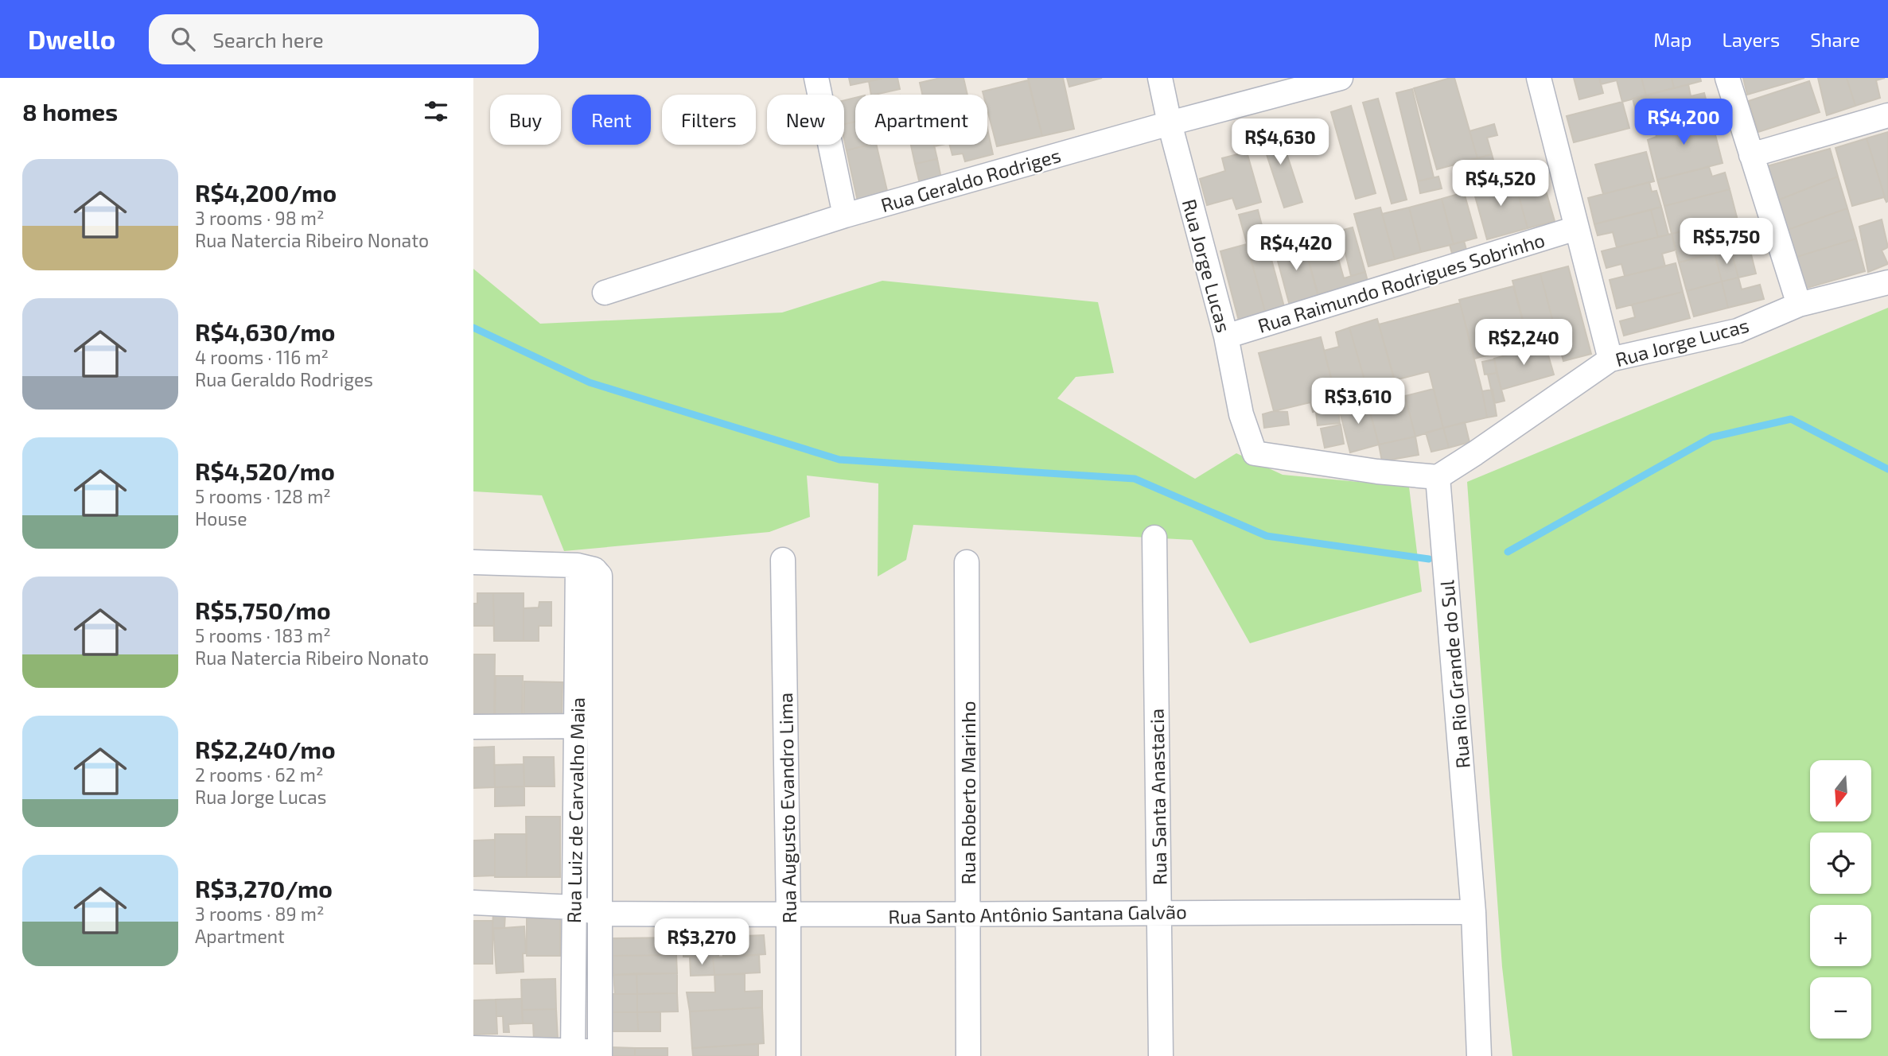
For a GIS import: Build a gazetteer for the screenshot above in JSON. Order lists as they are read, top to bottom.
{
  "streets": {
    "street": [
      "Rua Geraldo Rodriges",
      "Rua Jorge Lucas",
      "Rua Raimundo Rodrigues Sobrinho",
      "Rua Rio Grande do Sul",
      "Rua Roberto Marinho",
      "Rua Santa Anastacia",
      "Rua Augusto Evandro Lima",
      "Rua Luiz de Carvalho Maia",
      "Rua Santo Antônio Santana Galvão"
    ]
  },
  "crossings": [
    ["Rua Geraldo Rodriges", "Rua Jorge Lucas"],
    ["Rua Jorge Lucas", "Rua Raimundo Rodrigues Sobrinho"],
    ["Rua Jorge Lucas", "Rua Rio Grande do Sul"],
    ["Rua Rio Grande do Sul", "Rua Santo Antônio Santana Galvão"],
    ["Rua Roberto Marinho", "Rua Santo Antônio Santana Galvão"],
    ["Rua Santa Anastacia", "Rua Santo Antônio Santana Galvão"],
    ["Rua Augusto Evandro Lima", "Rua Santo Antônio Santana Galvão"],
    ["Rua Luiz de Carvalho Maia", "Rua Santo Antônio Santana Galvão"]
  ],
  "north": "bottom",
  "page": {
    "header": "Dwello",
    "search": "Search here",
    "nav": ["Map", "Layers", "Share"],
    "heading": "8 homes",
    "chip": [
      "Buy",
      "Rent",
      "Filters",
      "New",
      "Apartment"
    ],
    "price": [
      "R$4,200",
      "R$4,630",
      "R$4,520",
      "R$5,750",
      "R$4,420",
      "R$2,240",
      "R$3,610",
      "R$3,270"
    ],
    "list": [
      {
        "name": "R$4,200/mo",
        "note": "3 rooms · 98 m² · Rua Natercia Ribeiro Nonato"
      },
      {
        "name": "R$4,630/mo",
        "note": "4 rooms · 116 m² · Rua Geraldo Rodriges"
      },
      {
        "name": "R$4,520/mo",
        "note": "5 rooms · 128 m² · House"
      },
      {
        "name": "R$5,750/mo",
        "note": "5 rooms · 183 m² · Rua Natercia Ribeiro Nonato"
      },
      {
        "name": "R$2,240/mo",
        "note": "2 rooms · 62 m² · Rua Jorge Lucas"
      },
      {
        "name": "R$3,270/mo",
        "note": "3 rooms · 89 m² · Apartment"
      }
    ],
    "map_buttons": ["+", "−"]
  }
}
